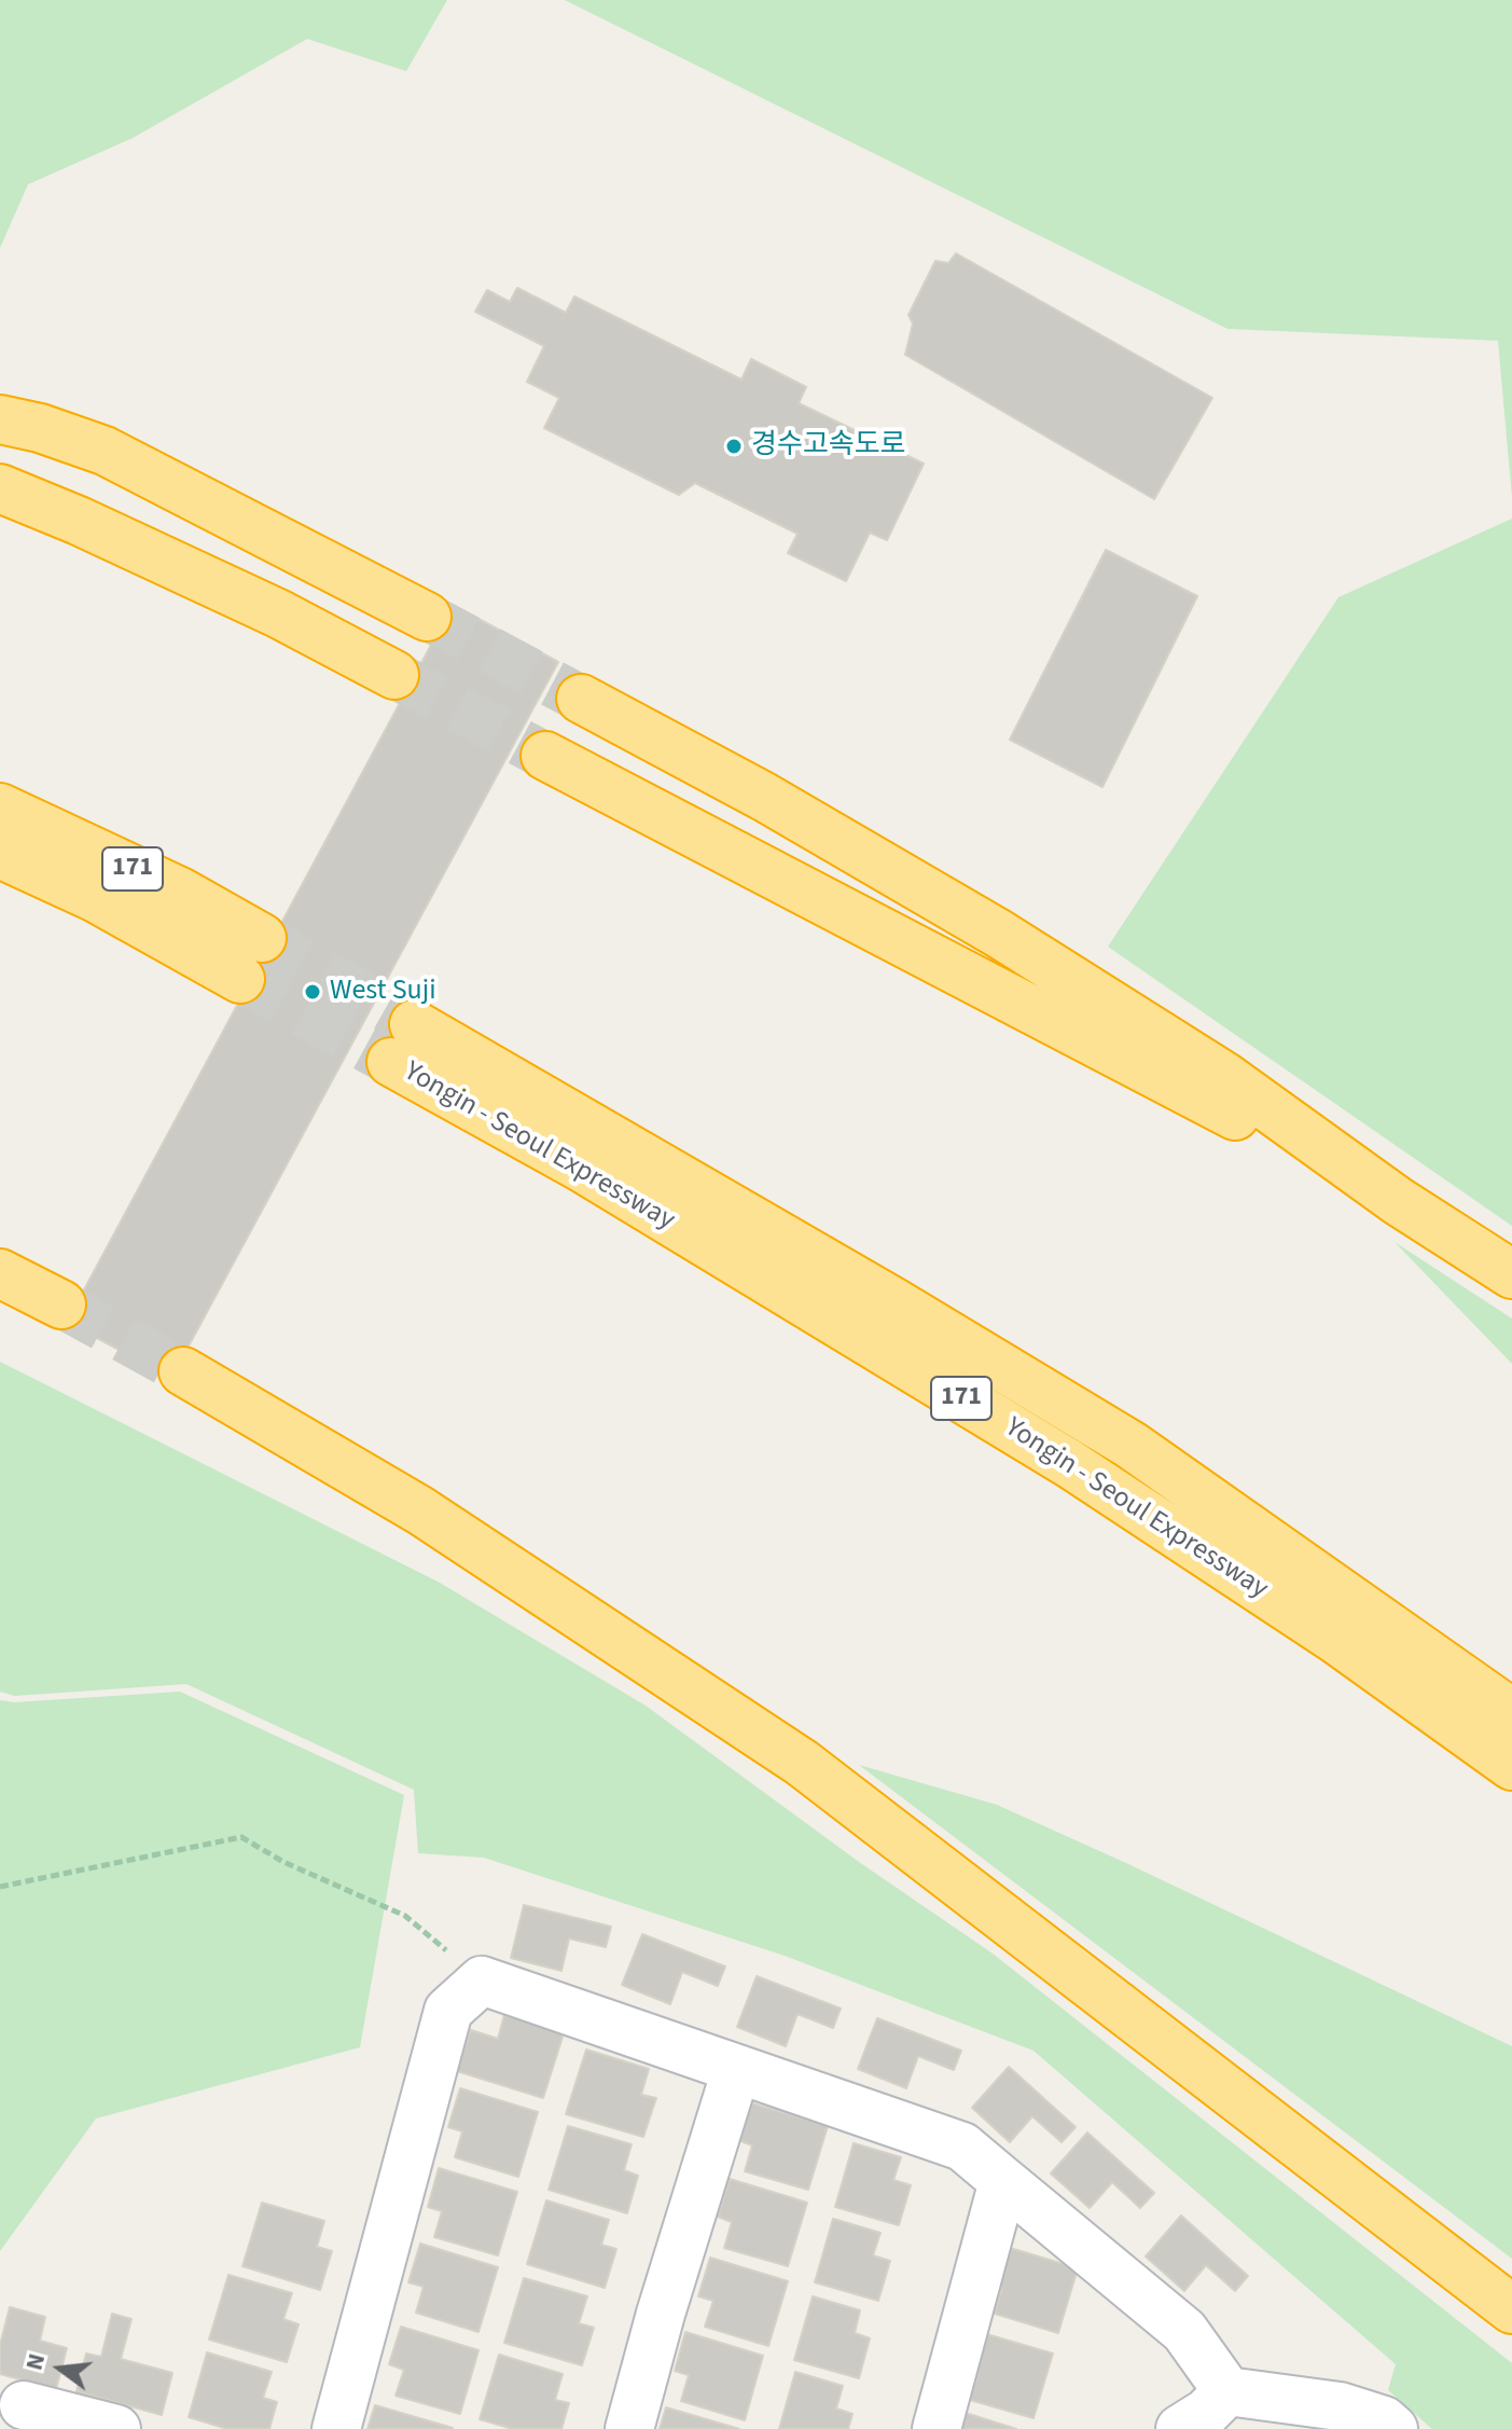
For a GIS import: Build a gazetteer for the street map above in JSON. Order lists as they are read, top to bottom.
{
  "streets": {
    "highway": ["171", "Yongin - Seoul Expressway"]
  },
  "places": ["경수고속도로", "West Suji"],
  "north": "left"
}
